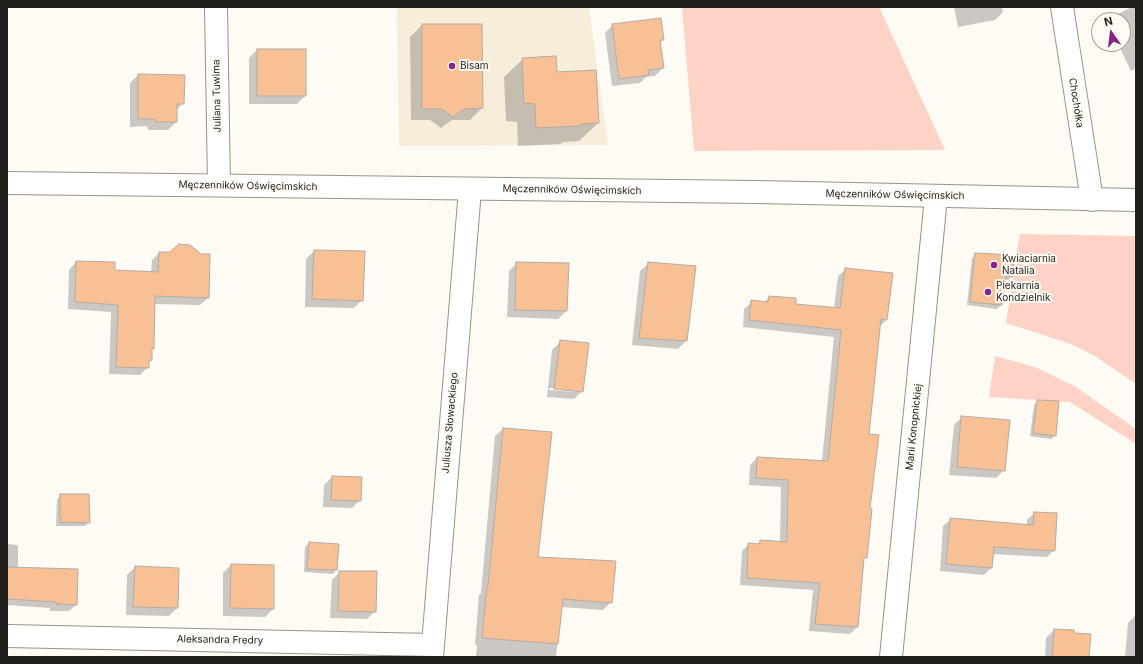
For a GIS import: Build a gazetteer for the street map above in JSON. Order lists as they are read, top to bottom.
{
  "streets": {
    "street": [
      "Juliana Tuwima",
      "Chochółka",
      "Męczenników Oświęcimskich",
      "Juliusza Słowackiego",
      "Marii Konopnickiej",
      "Aleksandra Fredry"
    ]
  },
  "crossings": [
    ["Juliana Tuwima", "Męczenników Oświęcimskich"],
    ["Chochółka", "Męczenników Oświęcimskich"],
    ["Męczenników Oświęcimskich", "Juliusza Słowackiego"],
    ["Męczenników Oświęcimskich", "Marii Konopnickiej"],
    ["Juliusza Słowackiego", "Aleksandra Fredry"]
  ],
  "places": ["Bisam", "Kwiaciarnia Natalia", "Piekarnia Kondzielnik"],
  "north": "top"
}
